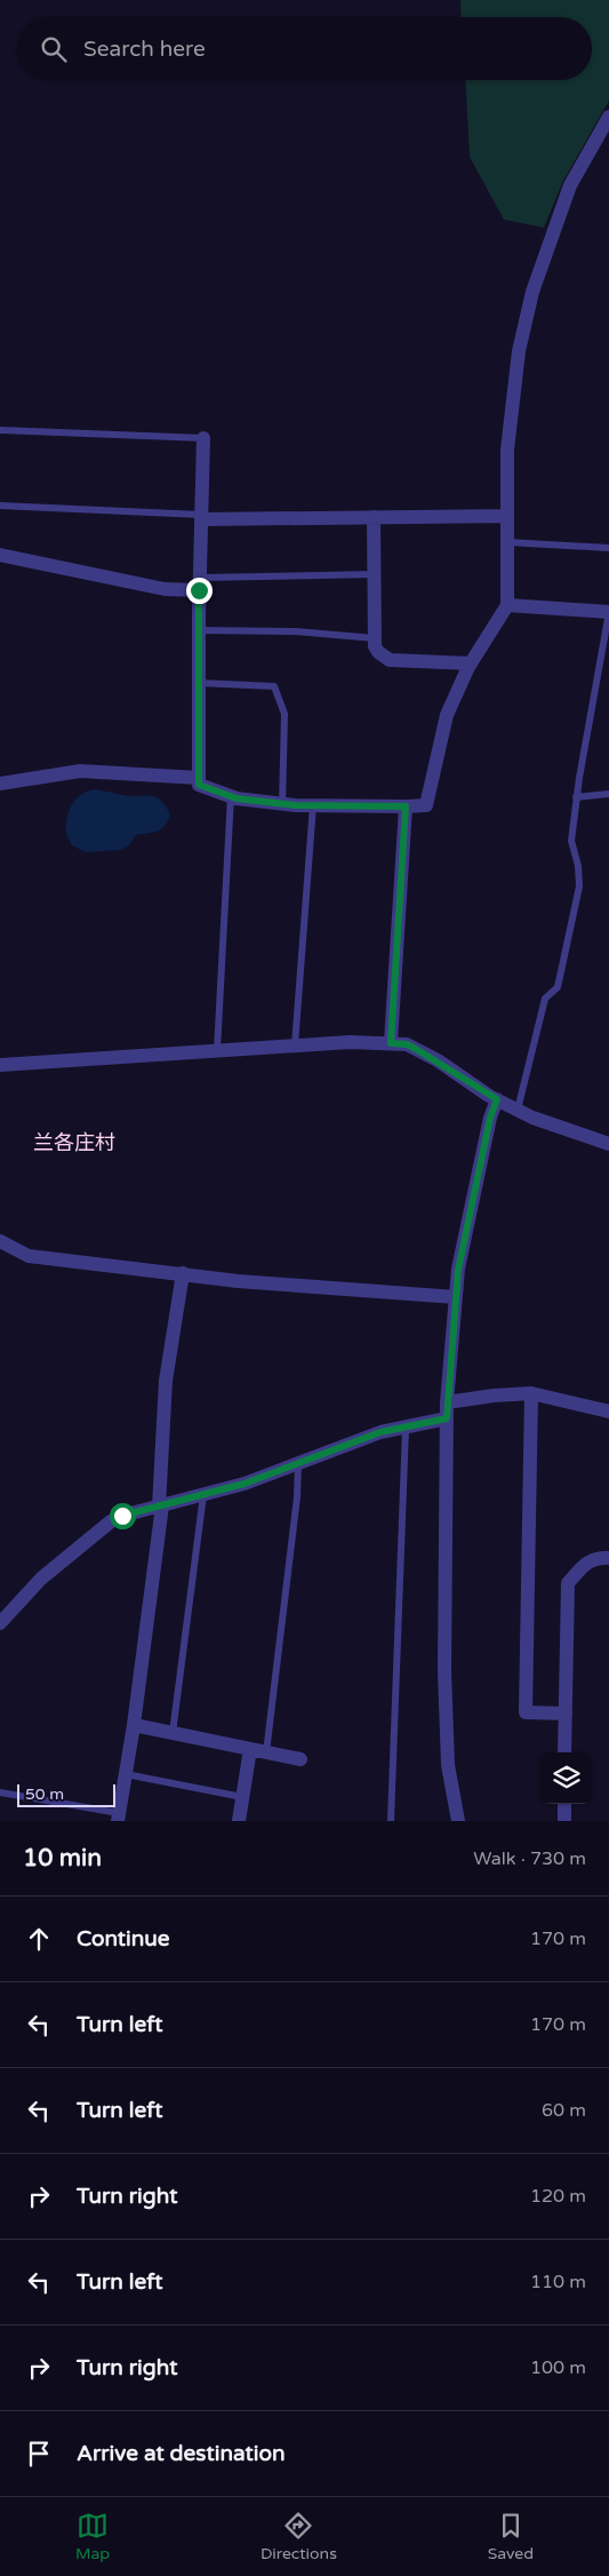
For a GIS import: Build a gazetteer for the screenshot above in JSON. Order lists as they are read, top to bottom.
{
  "districts": ["兰各庄村"],
  "scale_bar": "50 m",
  "page": {
    "search": "Search here",
    "scale": "50 m",
    "heading": ["10 min", "Walk · 730 m"],
    "list": [
      ["Continue", "170 m"],
      ["Turn left", "170 m"],
      ["Turn left", "60 m"],
      ["Turn right", "120 m"],
      ["Turn left", "110 m"],
      ["Turn right", "100 m"],
      "Arrive at destination"
    ],
    "nav": ["Map", "Directions", "Saved"]
  }
}
